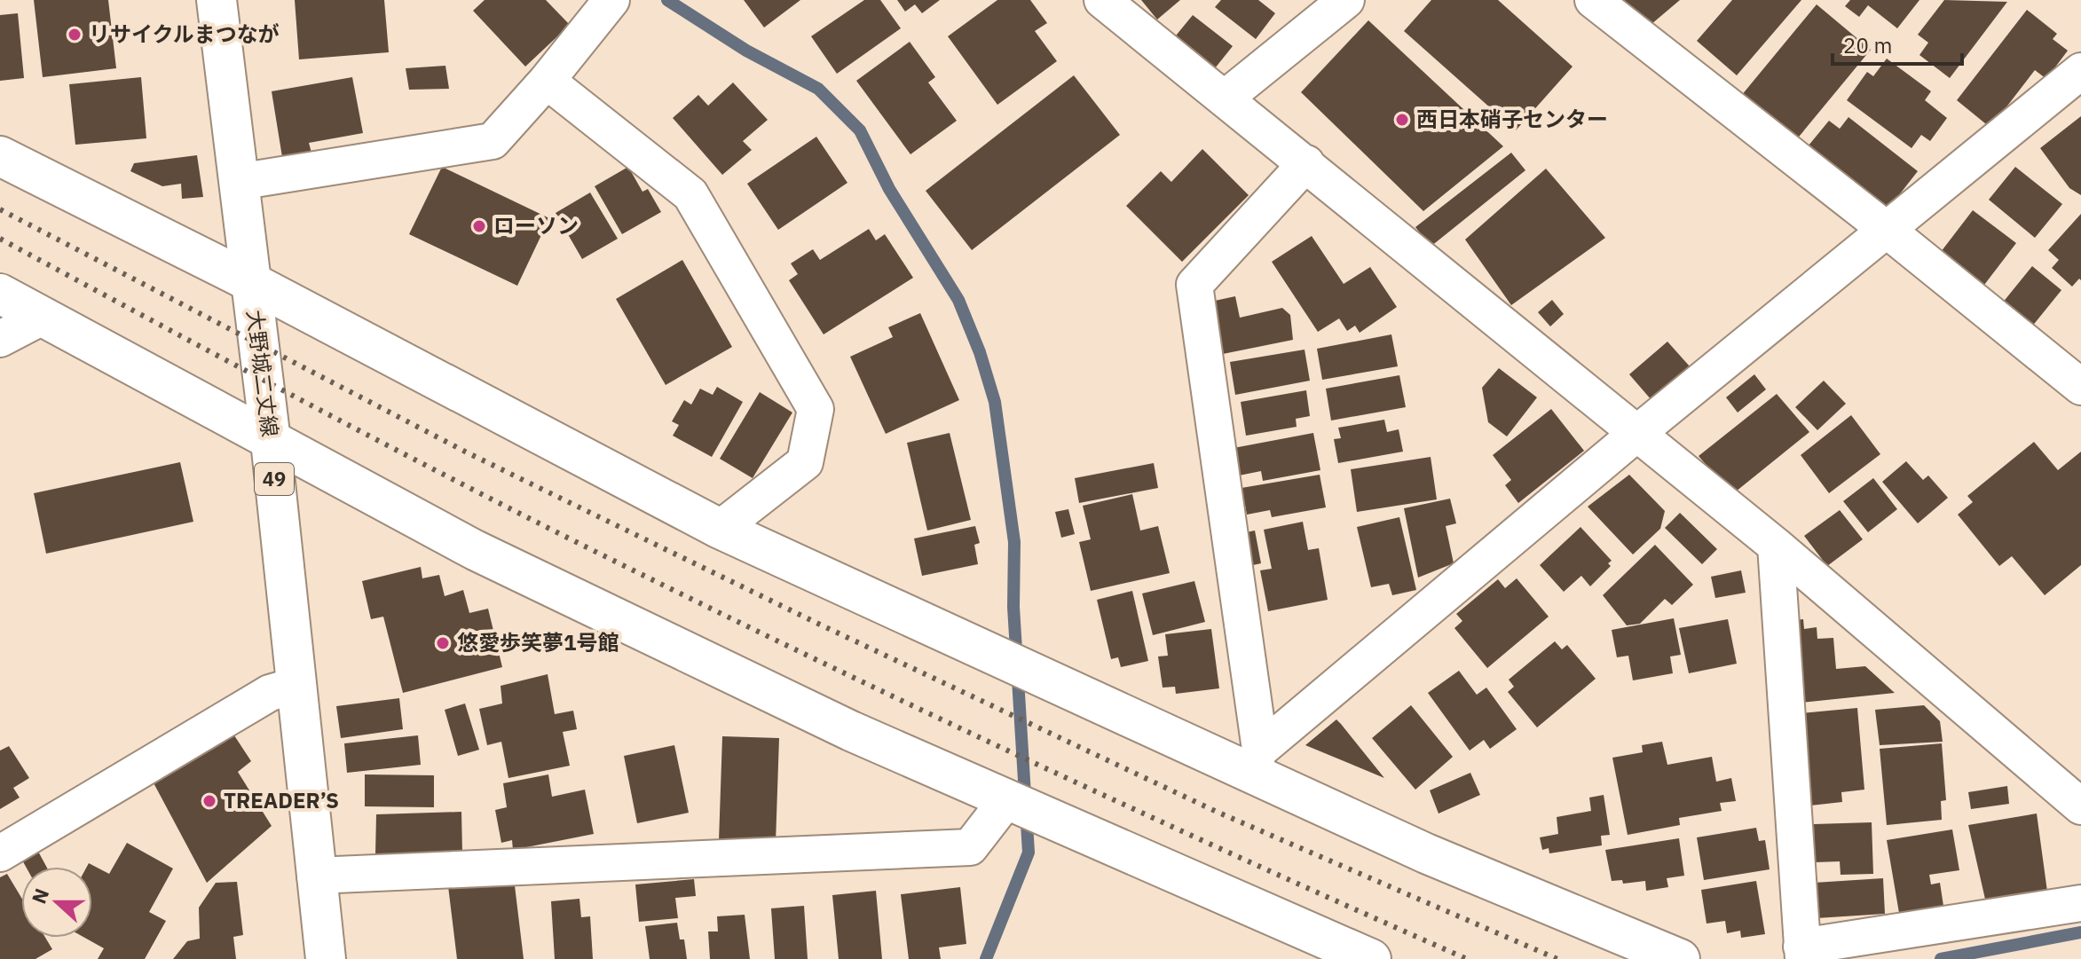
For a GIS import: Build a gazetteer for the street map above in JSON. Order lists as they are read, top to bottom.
{
  "streets": {
    "street": ["大野城二丈線", "49"]
  },
  "places": [
    "リサイクルまつなが",
    "西日本硝子センター",
    "ローソン",
    "悠愛歩笑夢1号館",
    "TREADER’S"
  ],
  "scale_bar": "20 m",
  "north": "left"
}
